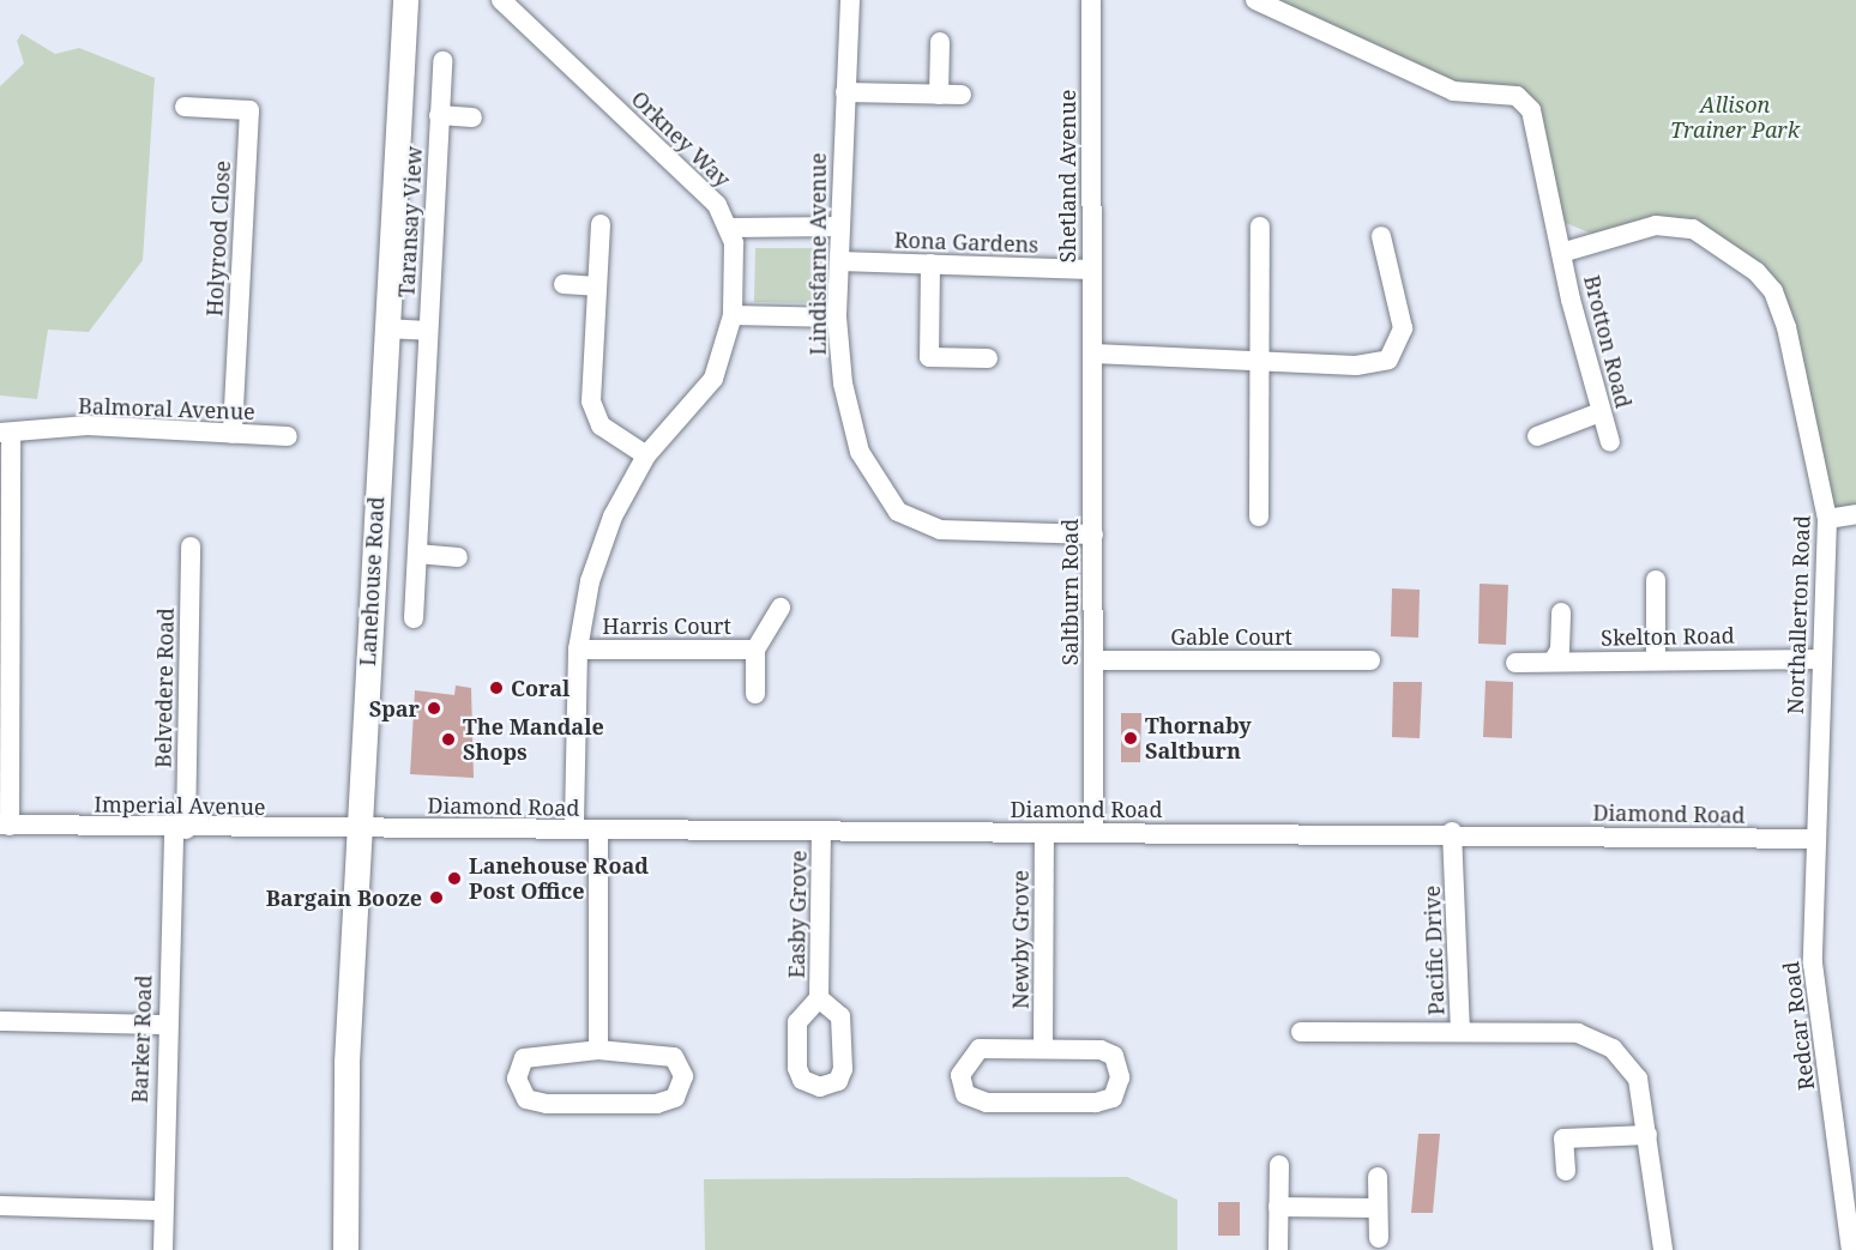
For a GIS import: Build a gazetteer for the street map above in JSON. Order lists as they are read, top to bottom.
{
  "streets": {
    "street": [
      "Orkney Way",
      "Shetland Avenue",
      "Taransay View",
      "Holyrood Close",
      "Rona Gardens",
      "Lindisfarne Avenue",
      "Brotton Road",
      "Balmoral Avenue",
      "Lanehouse Road",
      "Saltburn Road",
      "Northallerton Road",
      "Harris Court",
      "Gable Court",
      "Skelton Road",
      "Belvedere Road",
      "Imperial Avenue",
      "Diamond Road",
      "Easby Grove",
      "Newby Grove",
      "Pacific Drive",
      "Redcar Road",
      "Barker Road"
    ]
  },
  "crossings": [
    ["Shetland Avenue", "Rona Gardens"],
    ["Shetland Avenue", "Saltburn Road"],
    ["Holyrood Close", "Balmoral Avenue"],
    ["Rona Gardens", "Lindisfarne Avenue"],
    ["Lindisfarne Avenue", "Saltburn Road"],
    ["Brotton Road", "Northallerton Road"],
    ["Lanehouse Road", "Imperial Avenue"],
    ["Lanehouse Road", "Diamond Road"],
    ["Saltburn Road", "Gable Court"],
    ["Saltburn Road", "Diamond Road"],
    ["Northallerton Road", "Skelton Road"],
    ["Northallerton Road", "Diamond Road"],
    ["Northallerton Road", "Redcar Road"],
    ["Belvedere Road", "Imperial Avenue"],
    ["Belvedere Road", "Barker Road"],
    ["Imperial Avenue", "Diamond Road"],
    ["Imperial Avenue", "Barker Road"],
    ["Diamond Road", "Easby Grove"],
    ["Diamond Road", "Newby Grove"],
    ["Diamond Road", "Pacific Drive"],
    ["Diamond Road", "Redcar Road"]
  ],
  "parks": ["Allison Trainer Park"],
  "places": [
    "Coral",
    "Spar",
    "Thornaby Saltburn",
    "The Mandale Shops",
    "Lanehouse Road Post Office",
    "Bargain Booze"
  ]
}
